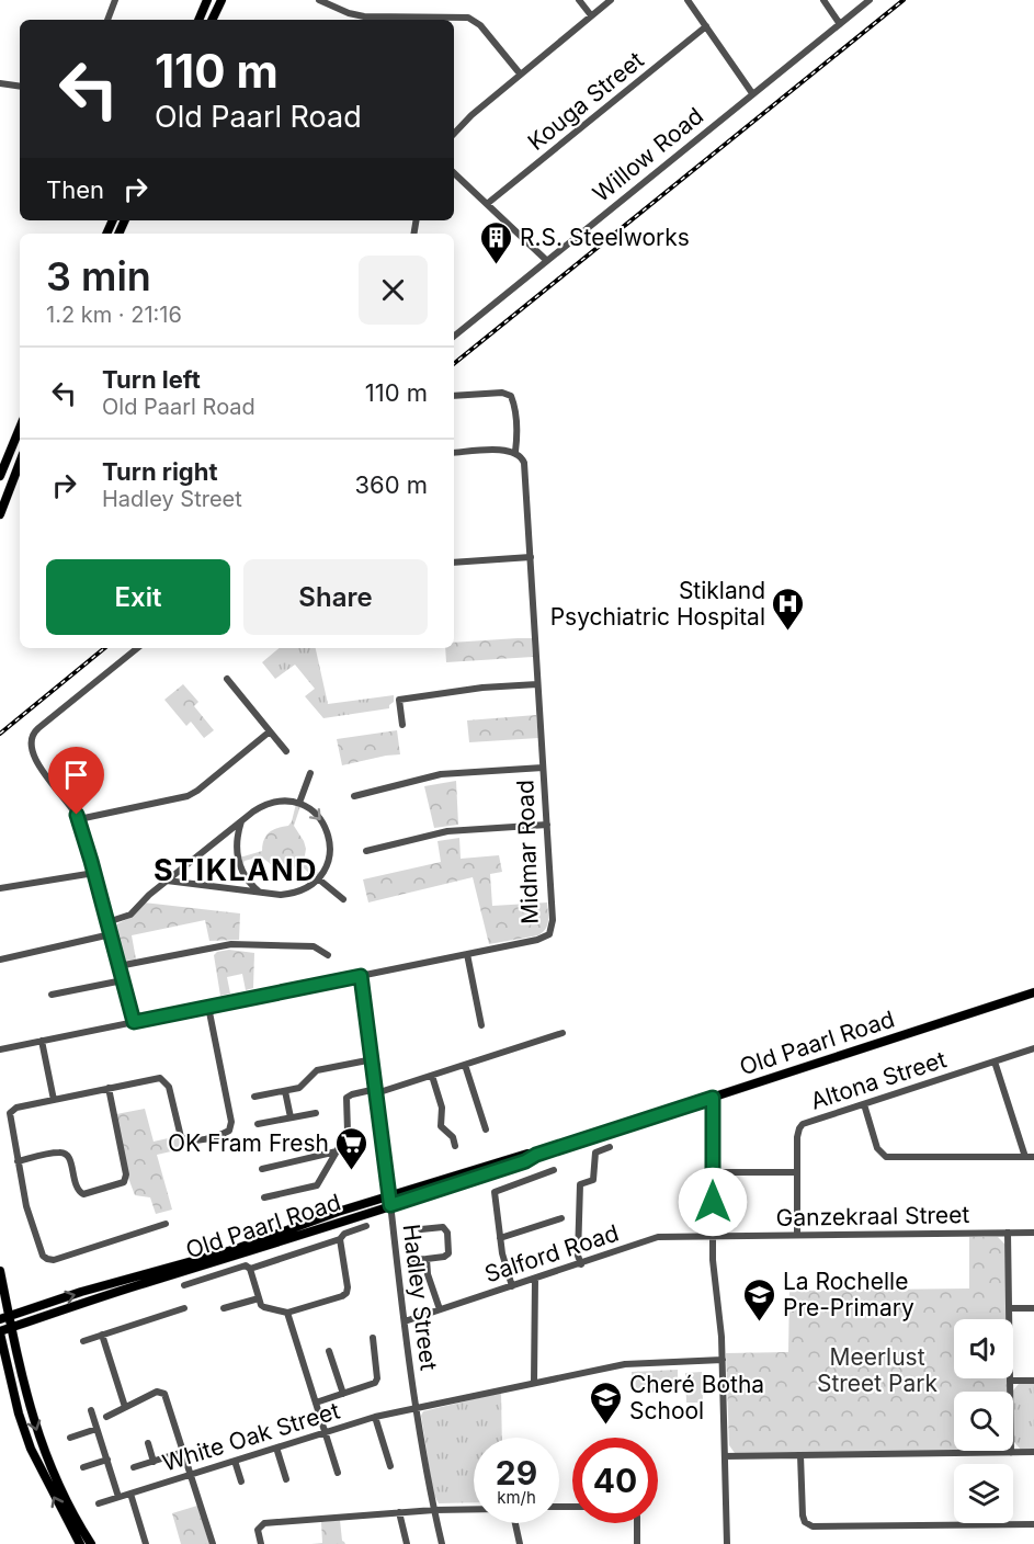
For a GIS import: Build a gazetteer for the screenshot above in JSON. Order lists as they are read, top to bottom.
{
  "streets": {
    "main road": ["Old Paarl Road"],
    "street": [
      "Kouga Street",
      "Willow Road",
      "Midmar Road",
      "Altona Street",
      "Ganzekraal Street",
      "Salford Road",
      "Hadley Street",
      "White Oak Street"
    ]
  },
  "crossings": [
    ["Midmar Road", "Hadley Street"],
    ["Old Paarl Road", "Hadley Street"],
    ["Altona Street", "Ganzekraal Street"],
    ["Ganzekraal Street", "Salford Road"],
    ["Salford Road", "Hadley Street"],
    ["Hadley Street", "White Oak Street"]
  ],
  "districts": ["STIKLAND"],
  "parks": ["Meerlust Street Park"],
  "places": {
    "building": ["R.S. Steelworks"],
    "hospital": ["Stikland Psychiatric Hospital"],
    "supermarket": ["OK Fram Fresh"],
    "school or university": ["La Rochelle Pre-Primary", "Cheré Botha School"]
  },
  "page": {
    "turn": ["110 m", "Old Paarl Road"],
    "then": "Then",
    "heading": ["3 min", "1.2 km · 21:16"],
    "list": [
      {
        "name": "Turn left",
        "note": "Old Paarl Road",
        "value": "110 m"
      },
      {
        "name": "Turn right",
        "note": "Hadley Street",
        "value": "360 m"
      }
    ],
    "buttons": ["Exit", "Share"],
    "speed": "29 km/h",
    "limit": "40"
  }
}
